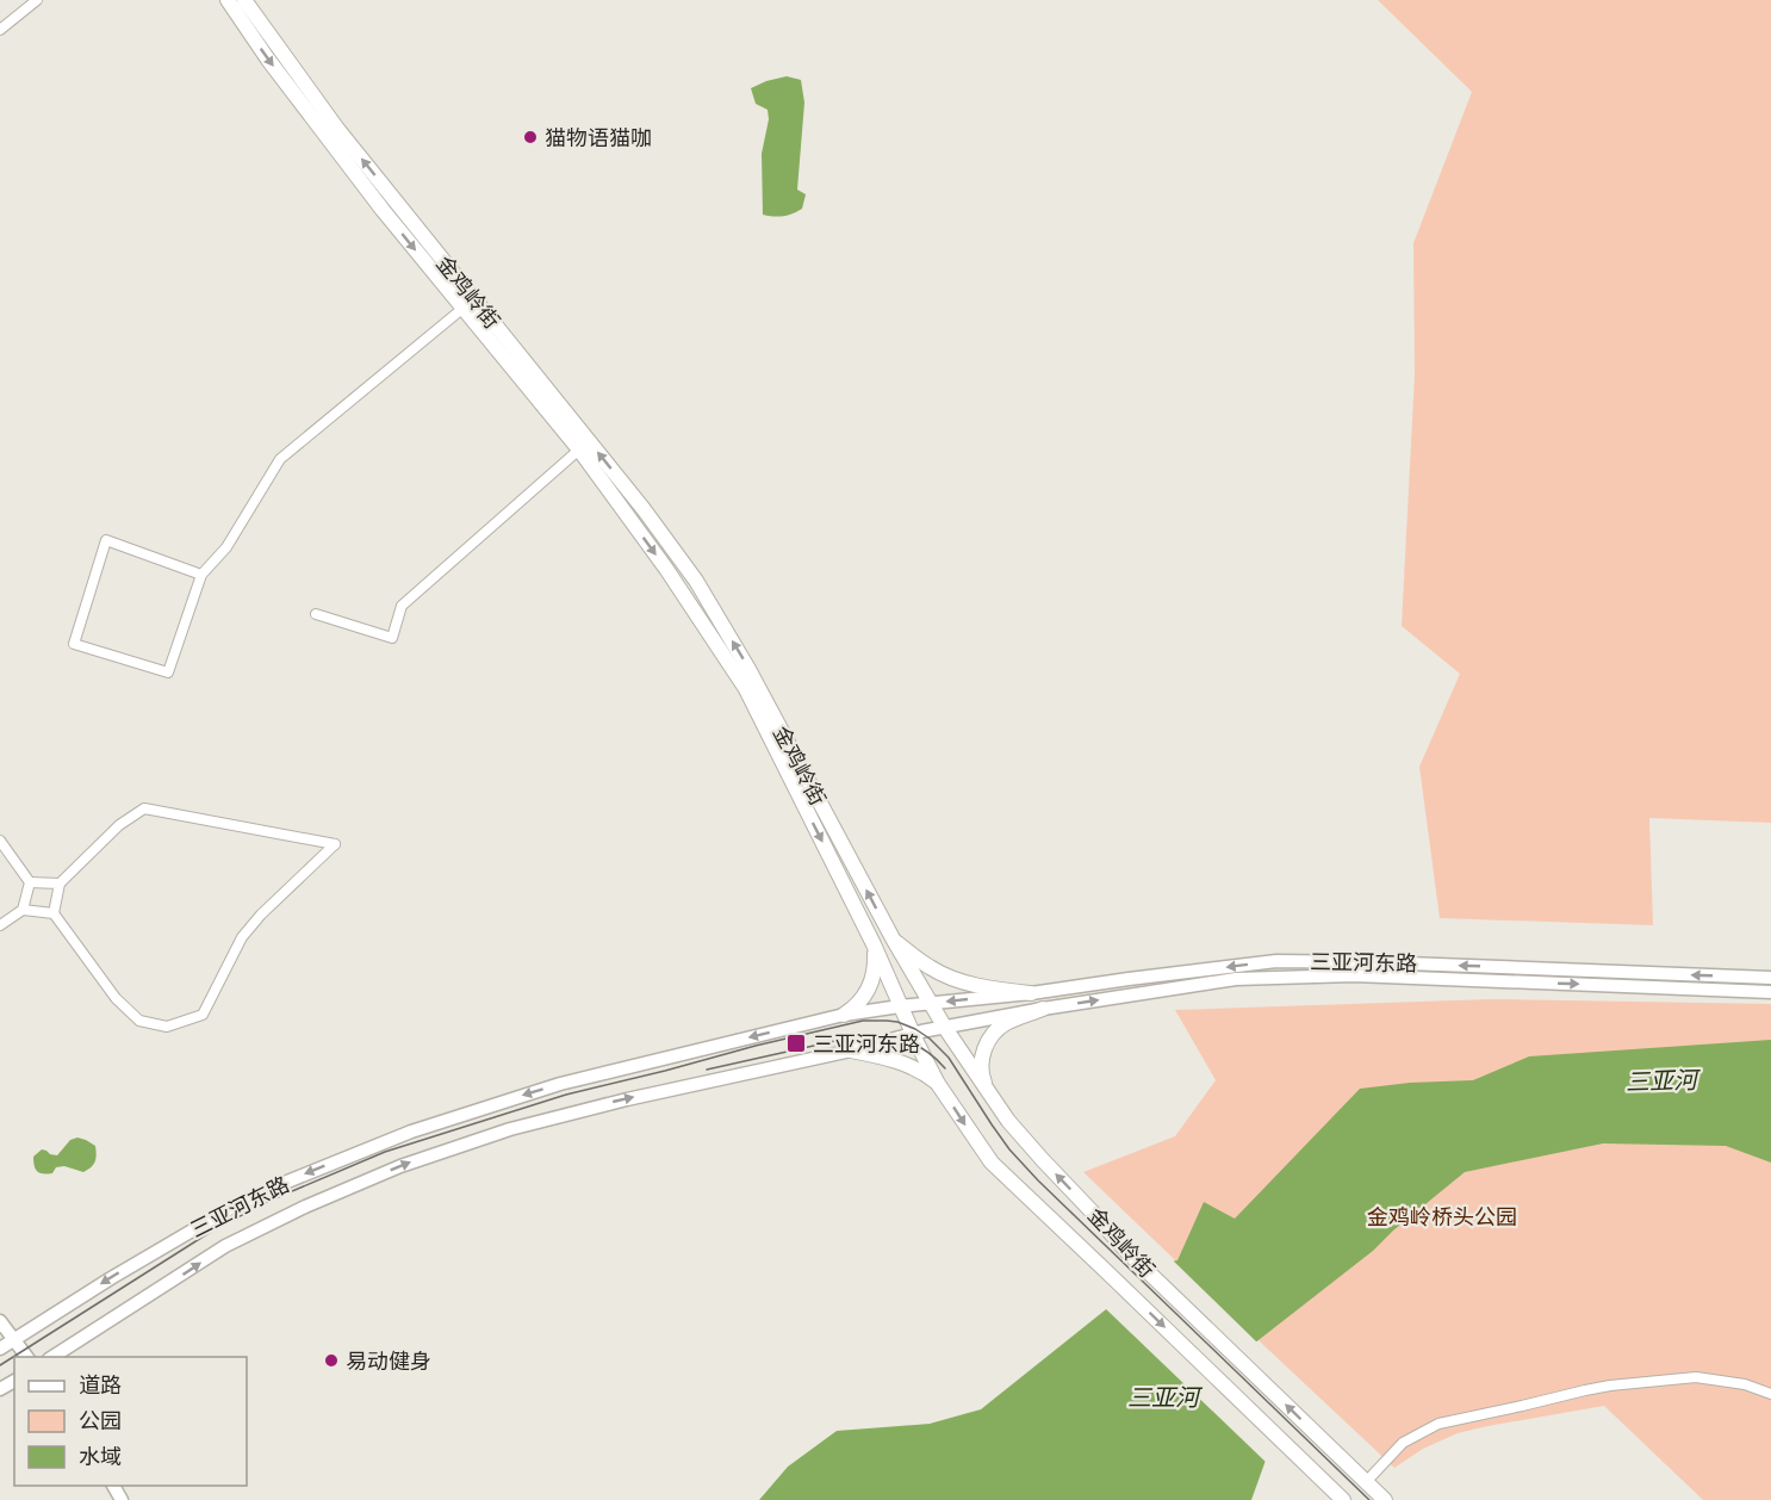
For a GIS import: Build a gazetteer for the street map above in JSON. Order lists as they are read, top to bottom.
{
  "streets": {
    "main road": ["金鸡岭街", "三亚河东路"]
  },
  "crossings": [
    ["金鸡岭街", "三亚河东路"]
  ],
  "water": ["三亚河"],
  "parks": ["金鸡岭桥头公园"],
  "places": {
    "other": ["猫物语猫咖", "易动健身"],
    "transit": ["三亚河东路"]
  },
  "legend": ["道路", "公园", "水域"]
}
